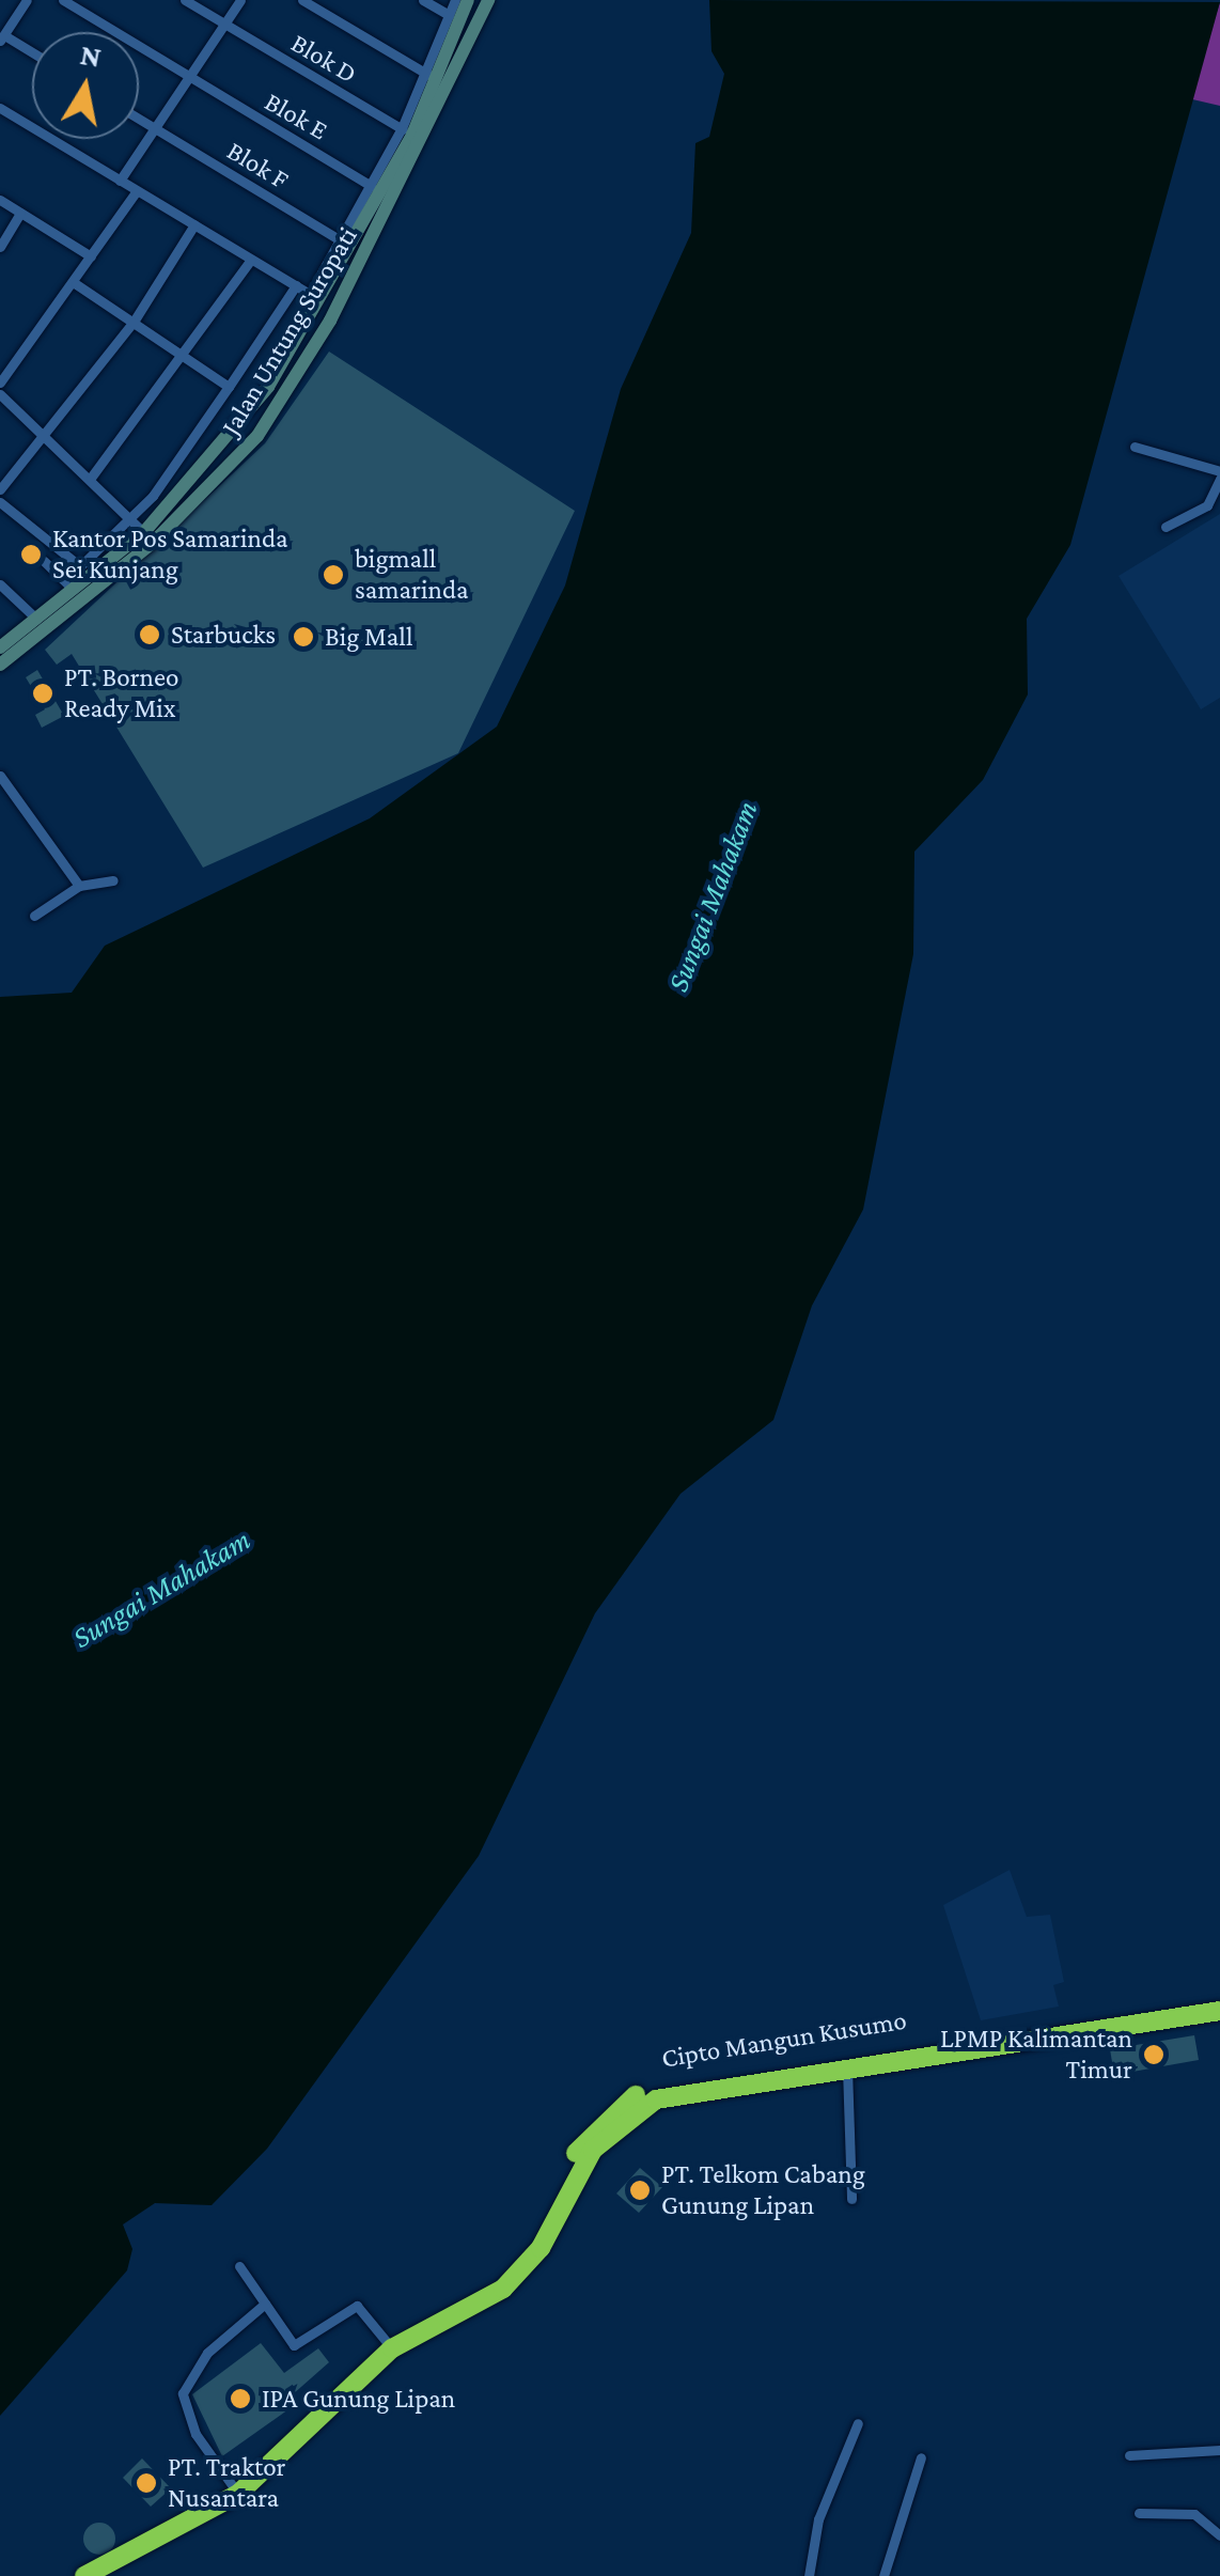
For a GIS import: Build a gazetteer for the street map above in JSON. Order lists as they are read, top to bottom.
{
  "streets": {
    "highway": ["Cipto Mangun Kusumo"],
    "main road": ["Jalan Untung Suropati"],
    "street": ["Blok D", "Blok E", "Blok F"]
  },
  "crossings": [
    ["Blok D", "Jalan Untung Suropati"],
    ["Blok E", "Jalan Untung Suropati"]
  ],
  "water": ["Sungai Mahakam"],
  "places": [
    "Kantor Pos Samarinda Sei Kunjang",
    "bigmall samarinda",
    "Starbucks",
    "Big Mall",
    "PT. Borneo Ready Mix",
    "LPMP Kalimantan Timur",
    "PT. Telkom Cabang Gunung Lipan",
    "IPA Gunung Lipan",
    "PT. Traktor Nusantara"
  ],
  "north": "top"
}
